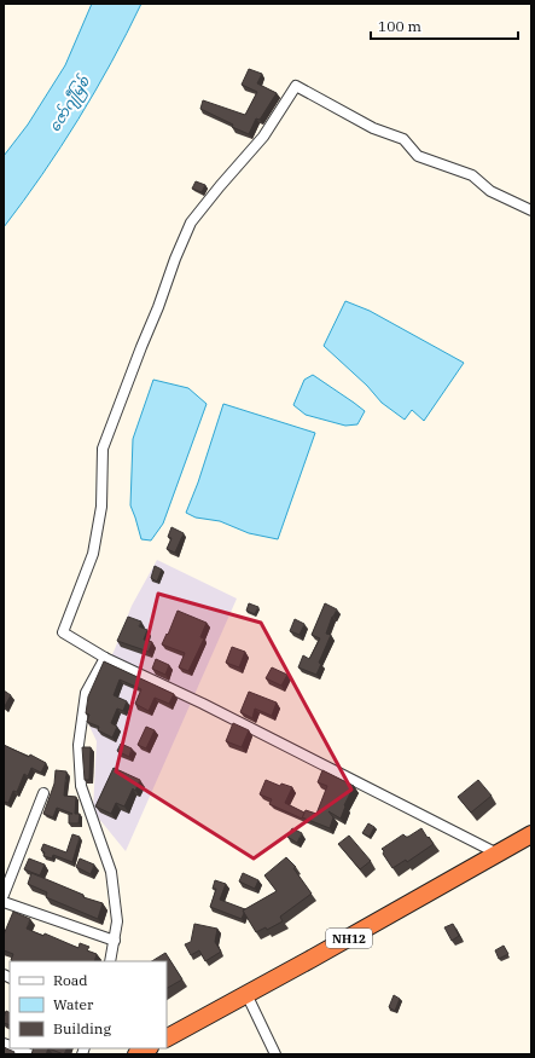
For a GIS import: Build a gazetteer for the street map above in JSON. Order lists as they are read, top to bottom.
{
  "streets": {
    "highway": ["NH12"]
  },
  "water": ["ဇော်ဂျီမြစ်"],
  "legend": ["Road", "Water", "Building"],
  "scale_bar": "100 m"
}
